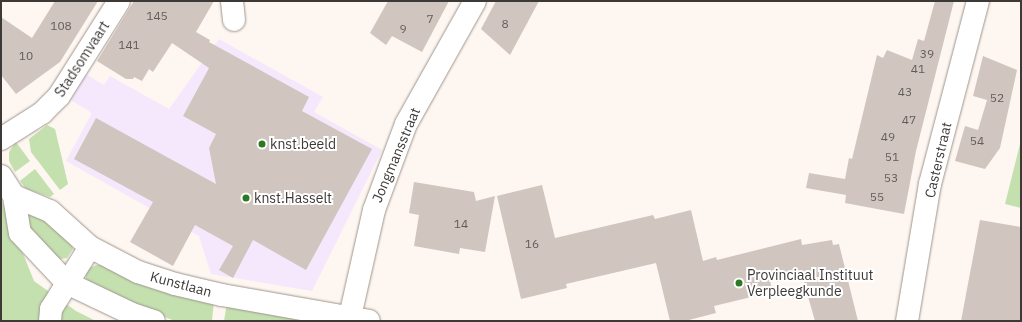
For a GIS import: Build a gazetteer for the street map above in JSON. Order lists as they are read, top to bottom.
{
  "streets": {
    "street": [
      "Stadsomvaart",
      "Jongmansstraat",
      "Casterstraat",
      "Kunstlaan"
    ]
  },
  "crossings": [
    ["Jongmansstraat", "Kunstlaan"]
  ],
  "places": ["knst.beeld", "knst.Hasselt", "Provinciaal Instituut Verpleegkunde"],
  "house_numbers": [
    "145",
    "7",
    "8",
    "108",
    "9",
    "141",
    "39",
    "10",
    "41",
    "43",
    "52",
    "47",
    "49",
    "54",
    "51",
    "53",
    "55",
    "14",
    "16"
  ]
}
